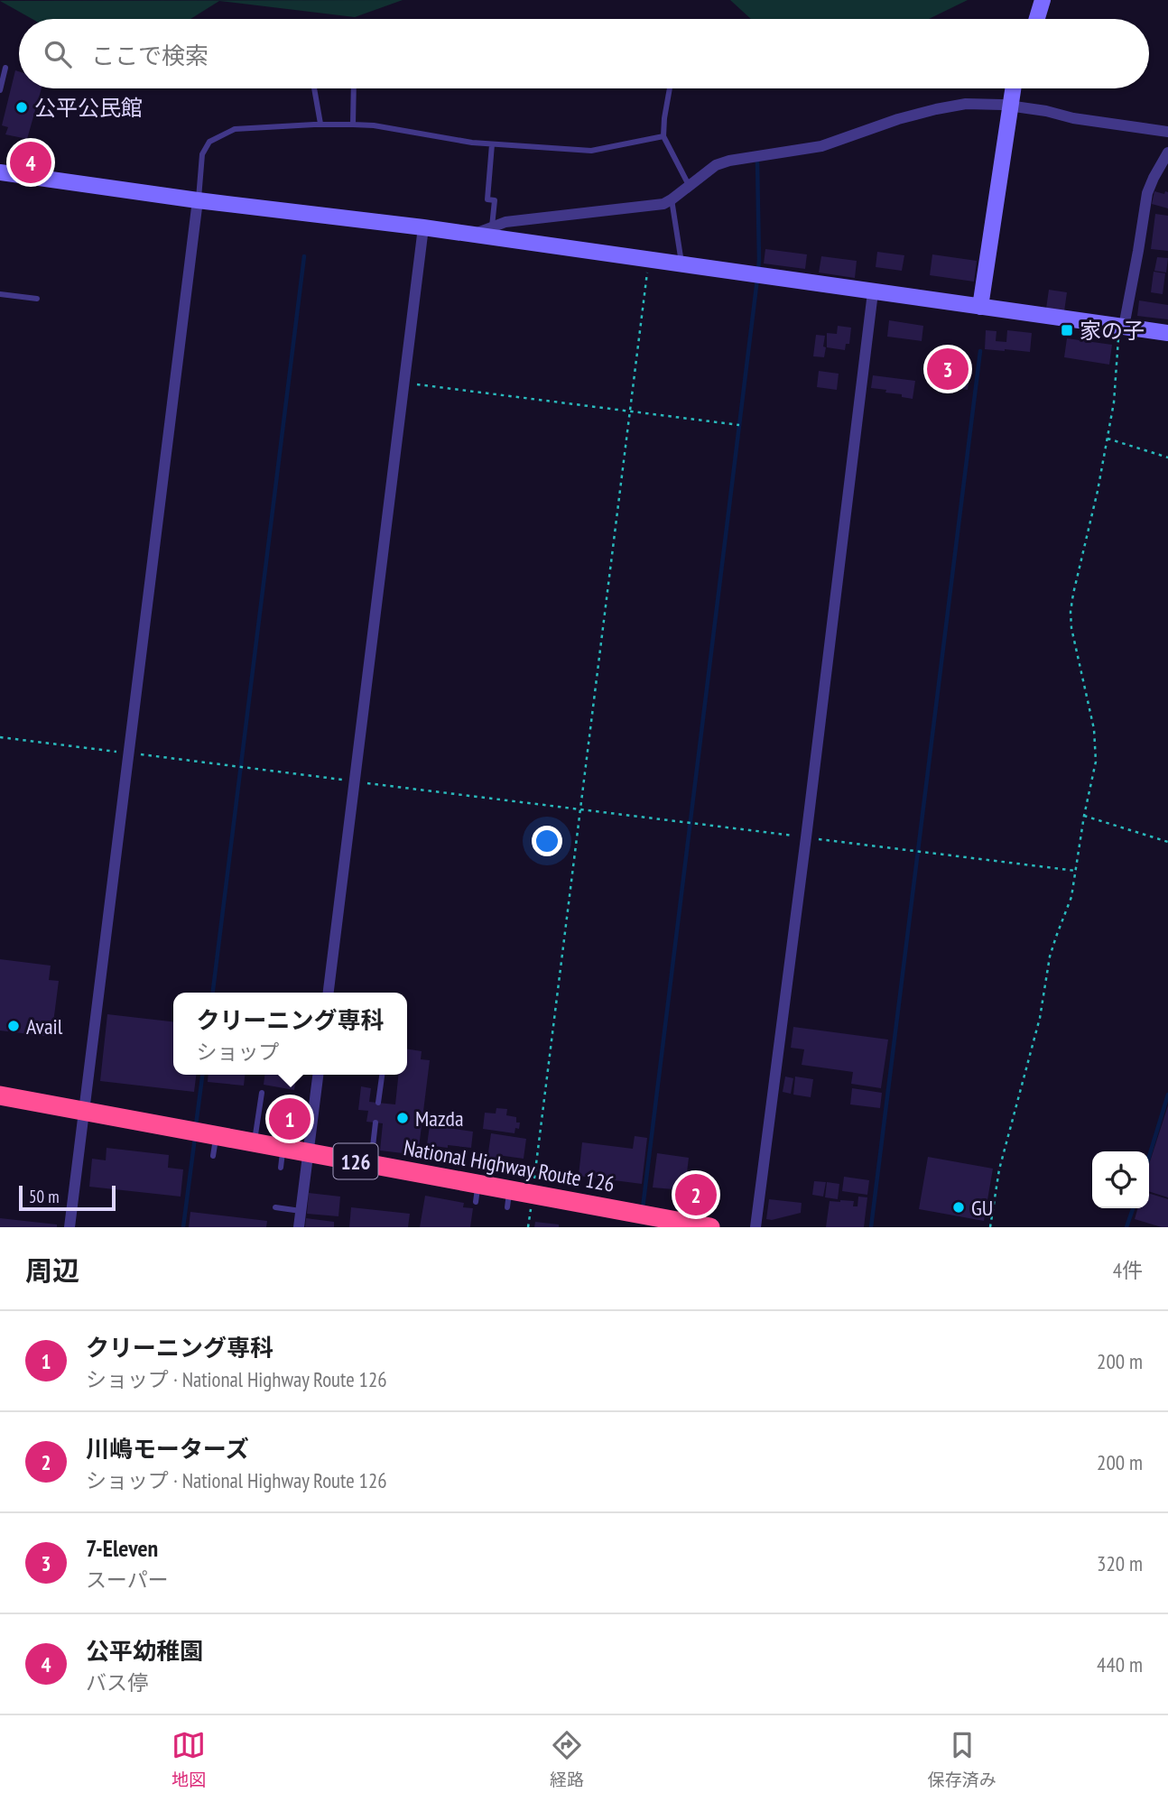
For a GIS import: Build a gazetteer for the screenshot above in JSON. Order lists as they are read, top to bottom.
{
  "streets": {
    "highway": ["126", "National Highway Route 126"]
  },
  "places": {
    "other": [
      "公平公民館",
      "Avail",
      "Mazda",
      "GU"
    ],
    "transit": ["家の子"]
  },
  "scale_bar": "50 m",
  "page": {
    "search": "ここで検索",
    "pins": [
      "4",
      "3",
      "1",
      "2"
    ],
    "popup": ["クリーニング専科", "ショップ"],
    "scale": "50 m",
    "heading": ["周辺", "4件"],
    "list": [
      {
        "mark": "1",
        "name": "クリーニング専科",
        "note": "ショップ · National Highway Route 126",
        "value": "200 m"
      },
      {
        "mark": "2",
        "name": "川嶋モーターズ",
        "note": "ショップ · National Highway Route 126",
        "value": "200 m"
      },
      {
        "mark": "3",
        "name": "7-Eleven",
        "note": "スーパー",
        "value": "320 m"
      },
      {
        "mark": "4",
        "name": "公平幼稚園",
        "note": "バス停",
        "value": "440 m"
      }
    ],
    "nav": ["地図", "経路", "保存済み"]
  }
}
